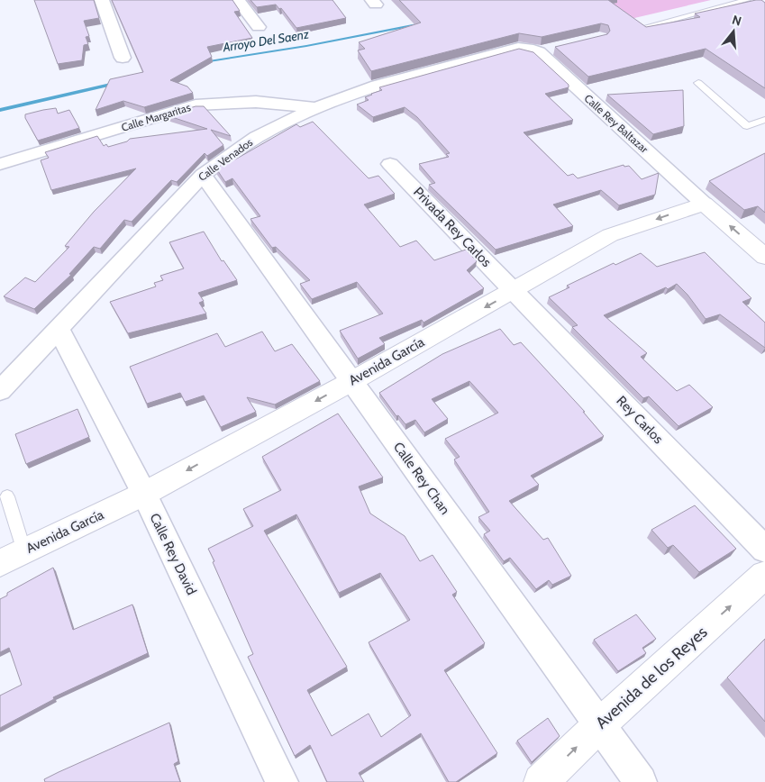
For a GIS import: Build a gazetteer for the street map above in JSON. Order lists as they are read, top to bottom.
{
  "streets": {
    "main road": ["Avenida García", "Avenida de los Reyes"],
    "street": [
      "Calle Margaritas",
      "Calle Rey Baltazar",
      "Calle Venados",
      "Privada Rey Carlos",
      "Rey Carlos",
      "Calle Rey Chan",
      "Calle Rey David"
    ]
  },
  "crossings": [
    ["Calle Margaritas", "Calle Venados"],
    ["Calle Rey Baltazar", "Calle Venados"],
    ["Calle Rey Baltazar", "Avenida García"],
    ["Calle Venados", "Calle Rey Chan"],
    ["Calle Venados", "Calle Rey David"],
    ["Privada Rey Carlos", "Avenida García"],
    ["Privada Rey Carlos", "Rey Carlos"],
    ["Avenida García", "Rey Carlos"],
    ["Avenida García", "Calle Rey Chan"],
    ["Avenida García", "Calle Rey David"],
    ["Calle Rey Chan", "Avenida de los Reyes"]
  ],
  "one_way": ["Avenida García", "Avenida de los Reyes"],
  "water": ["Arroyo Del Saenz"],
  "north": "top"
}
